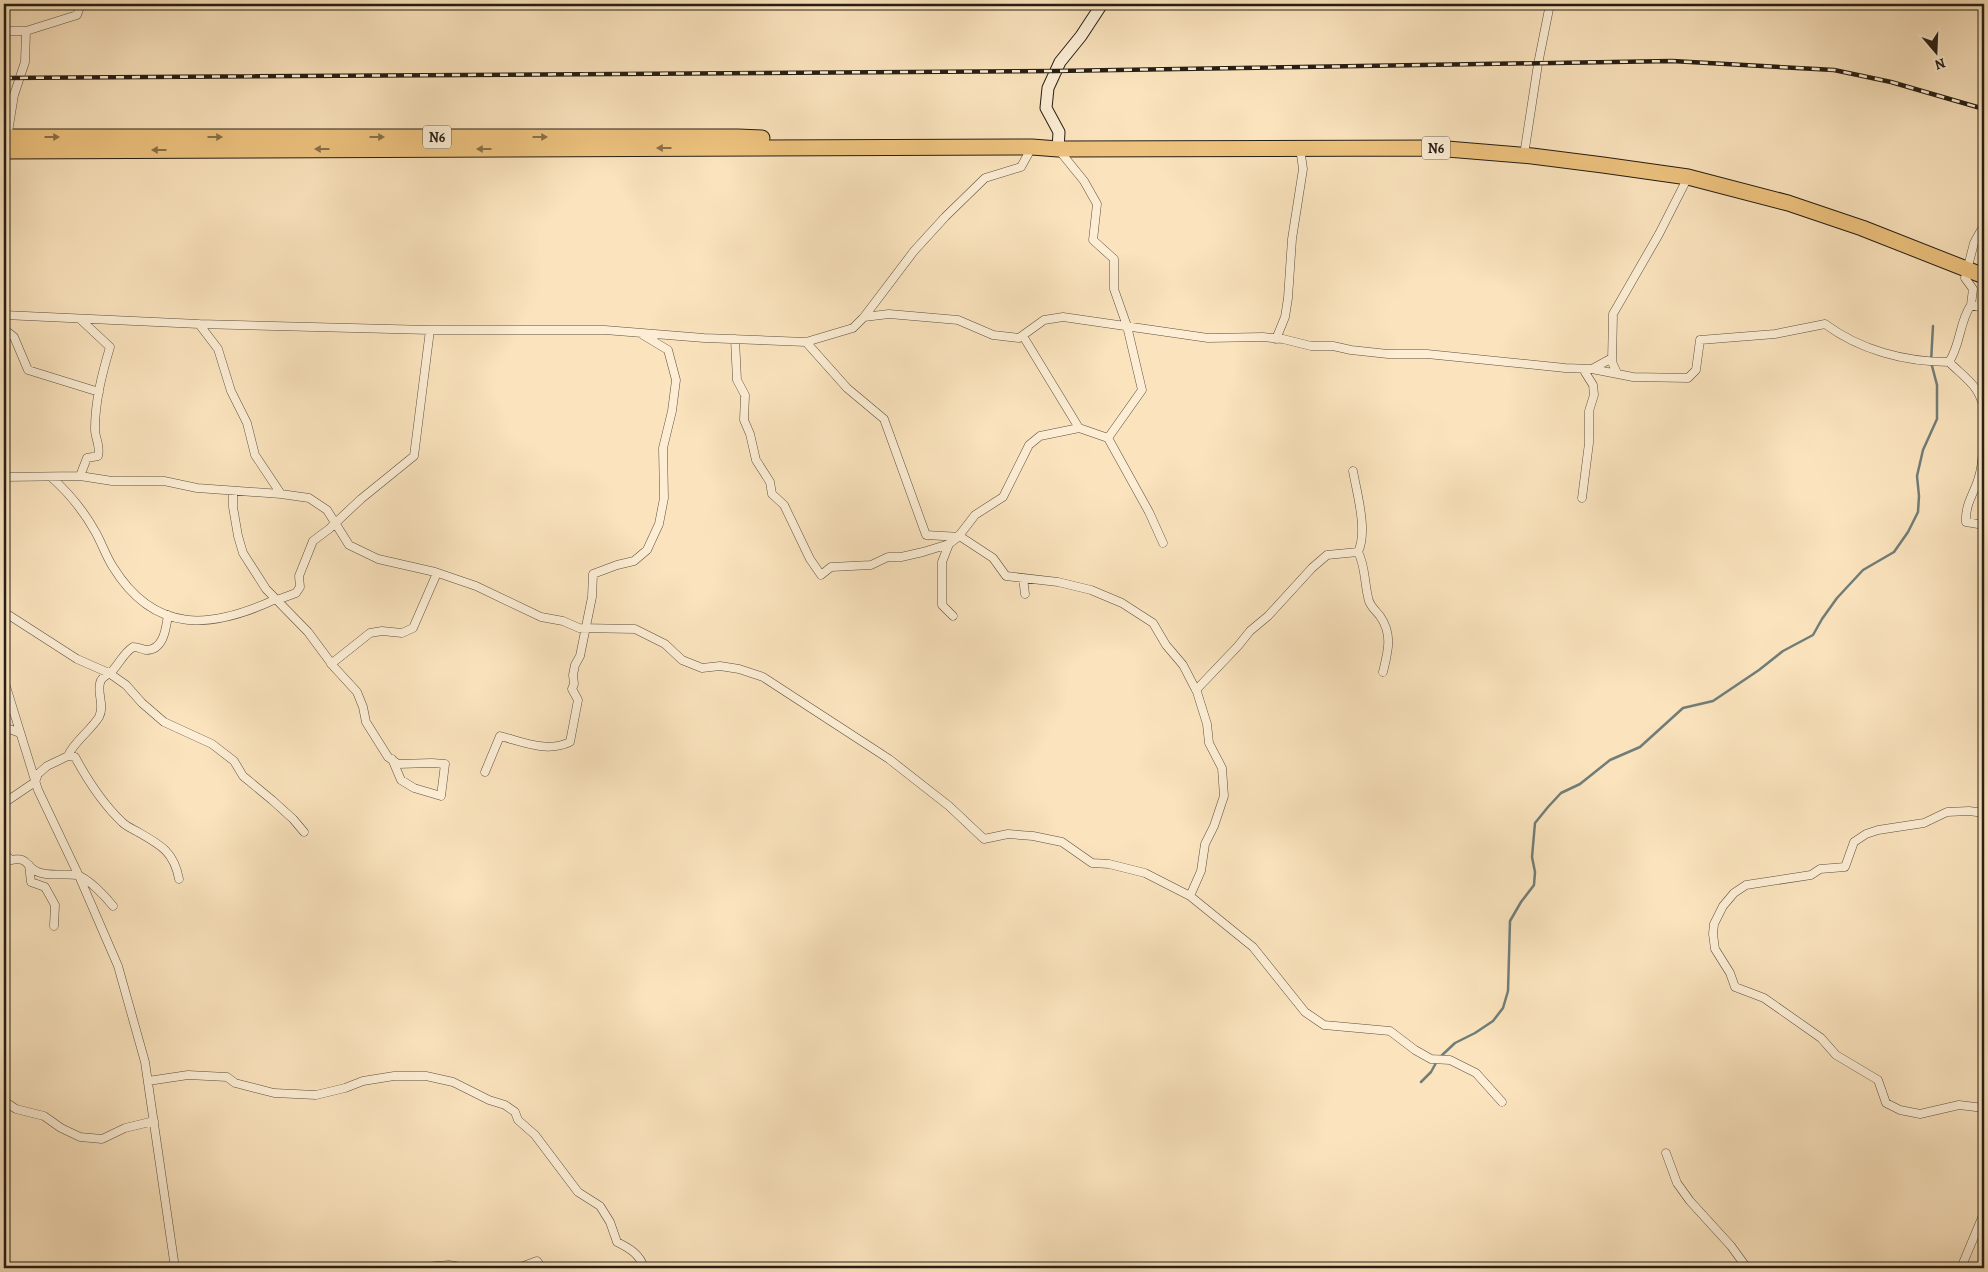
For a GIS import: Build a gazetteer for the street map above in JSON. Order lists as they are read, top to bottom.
{
  "streets": {
    "highway": ["N6"]
  },
  "north": "bottom"
}
